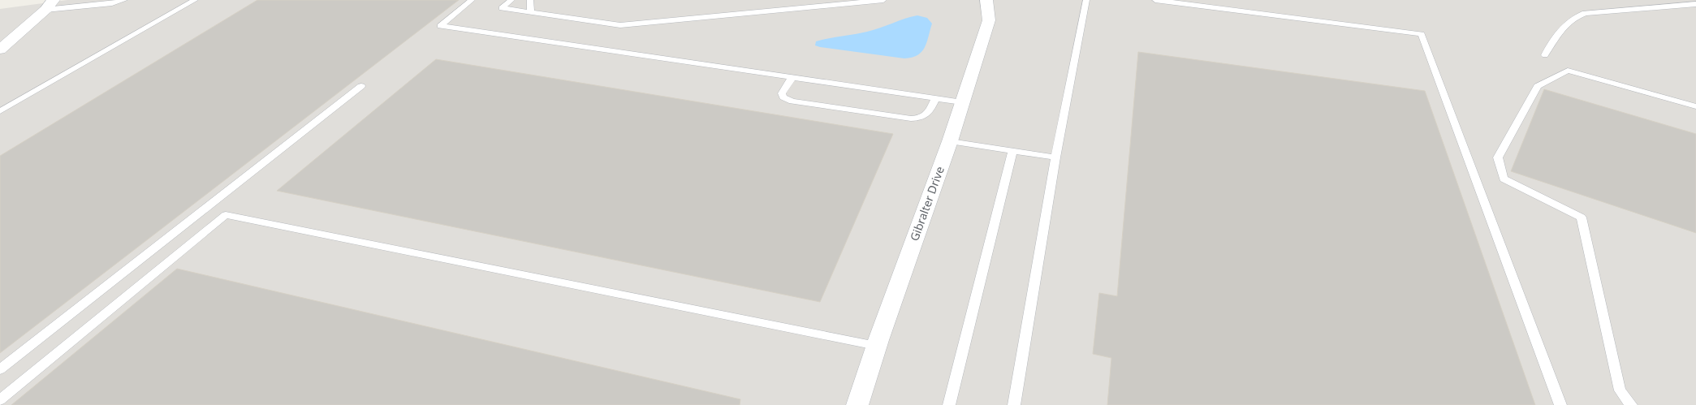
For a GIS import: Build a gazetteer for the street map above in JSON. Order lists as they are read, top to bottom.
{
  "streets": {
    "street": ["Gibralter Drive"]
  }
}
